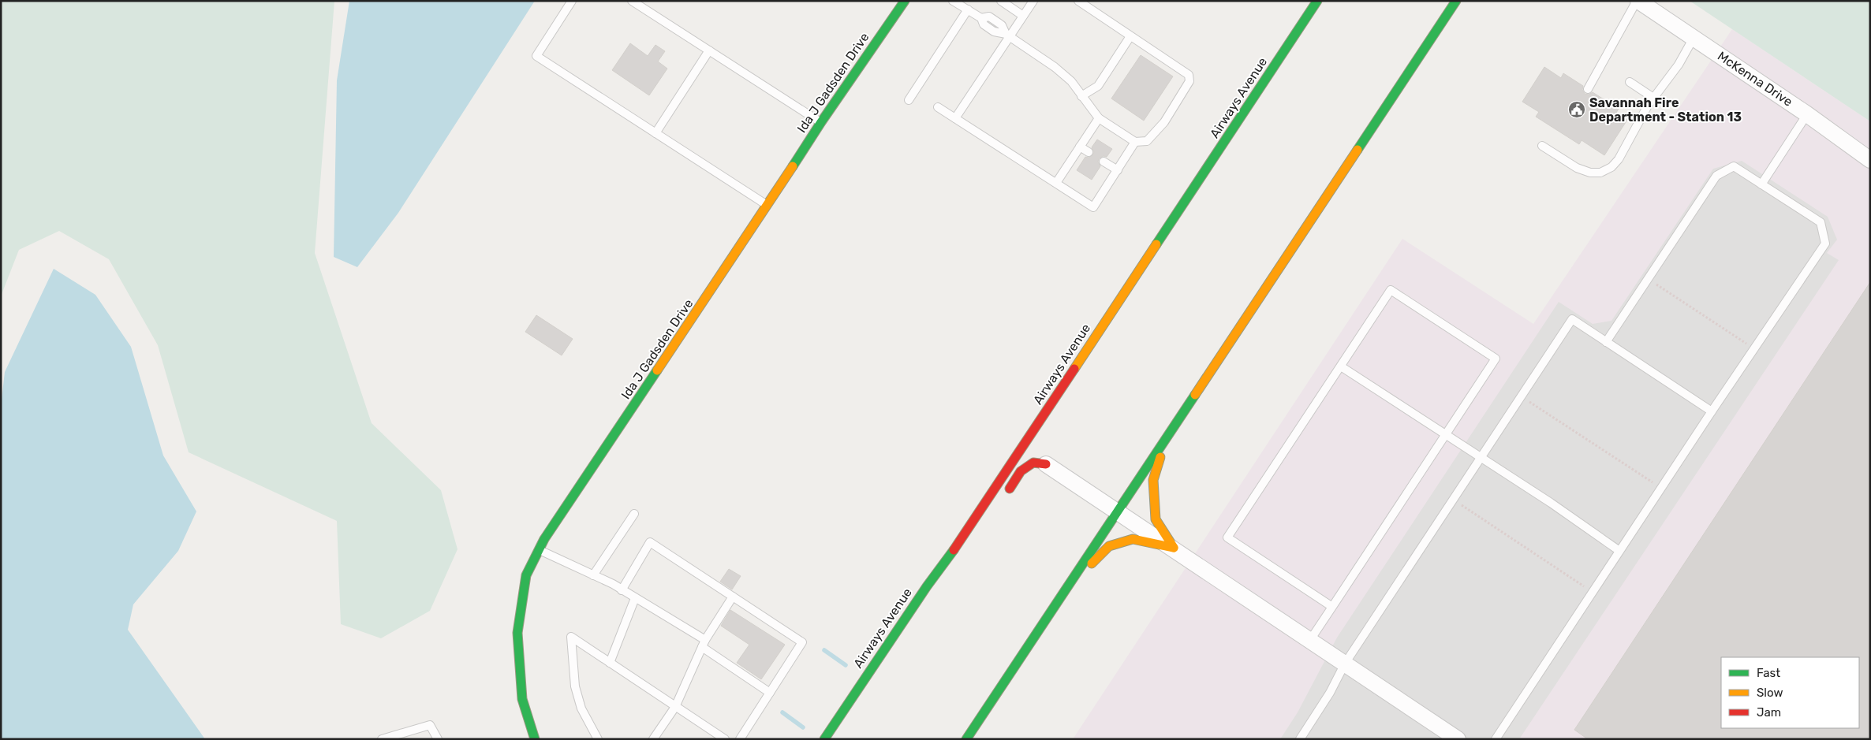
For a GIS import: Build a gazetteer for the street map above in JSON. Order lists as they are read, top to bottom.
{
  "streets": {
    "main road": ["Ida J Gadsden Drive", "Airways Avenue"],
    "street": ["McKenna Drive"]
  },
  "places": {
    "public building": ["Savannah Fire Department - Station 13"]
  },
  "legend": ["Fast", "Slow", "Jam"]
}
